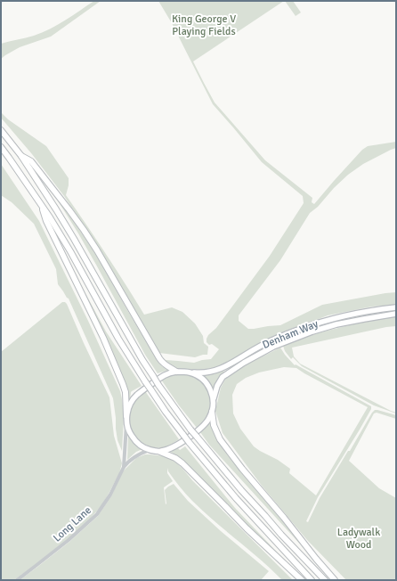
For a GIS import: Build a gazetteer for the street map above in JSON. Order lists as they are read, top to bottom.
{
  "streets": {
    "main road": ["Denham Way"],
    "street": ["Long Lane"]
  },
  "crossings": [
    ["Denham Way", "Long Lane"]
  ],
  "parks": ["King George V Playing Fields", "Ladywalk Wood"]
}
